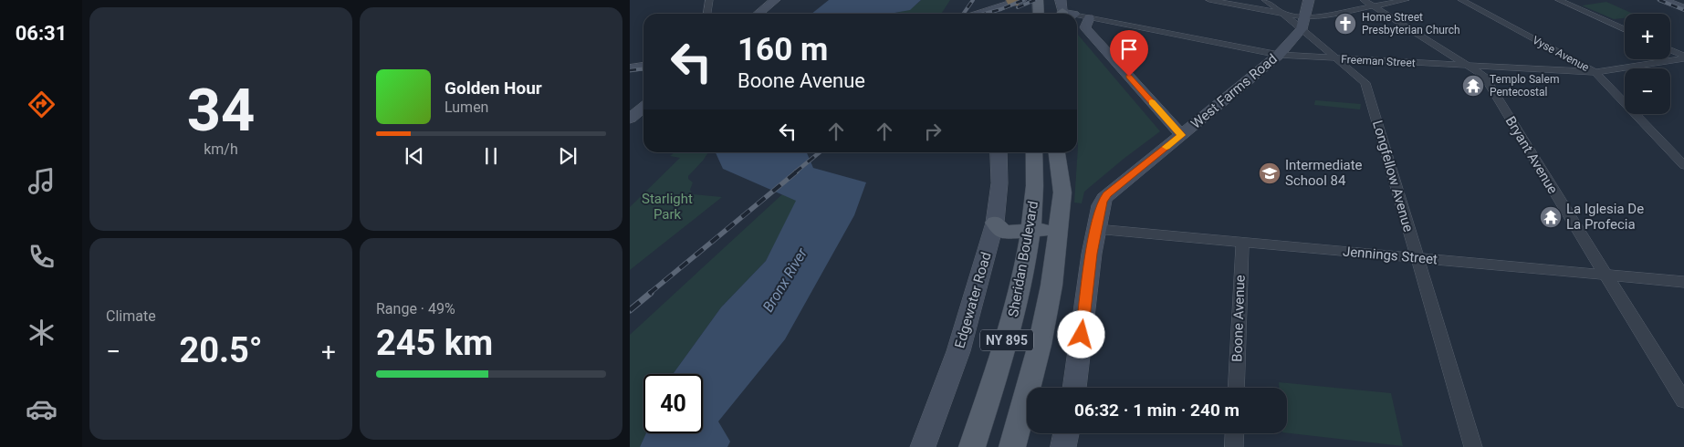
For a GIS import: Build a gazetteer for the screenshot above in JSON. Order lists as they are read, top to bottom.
{
  "streets": {
    "main road": ["Sheridan Boulevard", "NY 895"],
    "street": [
      "Vyse Avenue",
      "Freeman Street",
      "West Farms Road",
      "Bryant Avenue",
      "Longfellow Avenue",
      "Jennings Street",
      "Edgewater Road",
      "Boone Avenue"
    ]
  },
  "crossings": [
    ["Vyse Avenue", "Freeman Street"],
    ["Freeman Street", "West Farms Road"],
    ["Freeman Street", "Bryant Avenue"],
    ["Freeman Street", "Longfellow Avenue"],
    ["West Farms Road", "Longfellow Avenue"],
    ["West Farms Road", "Jennings Street"],
    ["Bryant Avenue", "Jennings Street"],
    ["Longfellow Avenue", "Jennings Street"],
    ["Jennings Street", "Boone Avenue"]
  ],
  "water": ["Bronx River"],
  "parks": ["Starlight Park"],
  "places": {
    "church": ["Home Street Presbyterian Church"],
    "temple": ["Templo Salem Pentecostal", "La Iglesia De La Profecia"],
    "school or university": ["Intermediate School 84"]
  },
  "page": {
    "tabs": "06:31",
    "tile": [
      ["34", "km/h"],
      "Climate",
      ["Range · 49%", "245 km"]
    ],
    "map_buttons": ["+", "−"],
    "turn": ["160 m", "Boone Avenue"],
    "song": ["Golden Hour", "Lumen"],
    "heat": ["−", "20.5°", "+"],
    "limit": "40",
    "trip": "06:32 · 1 min · 240 m"
  }
}
